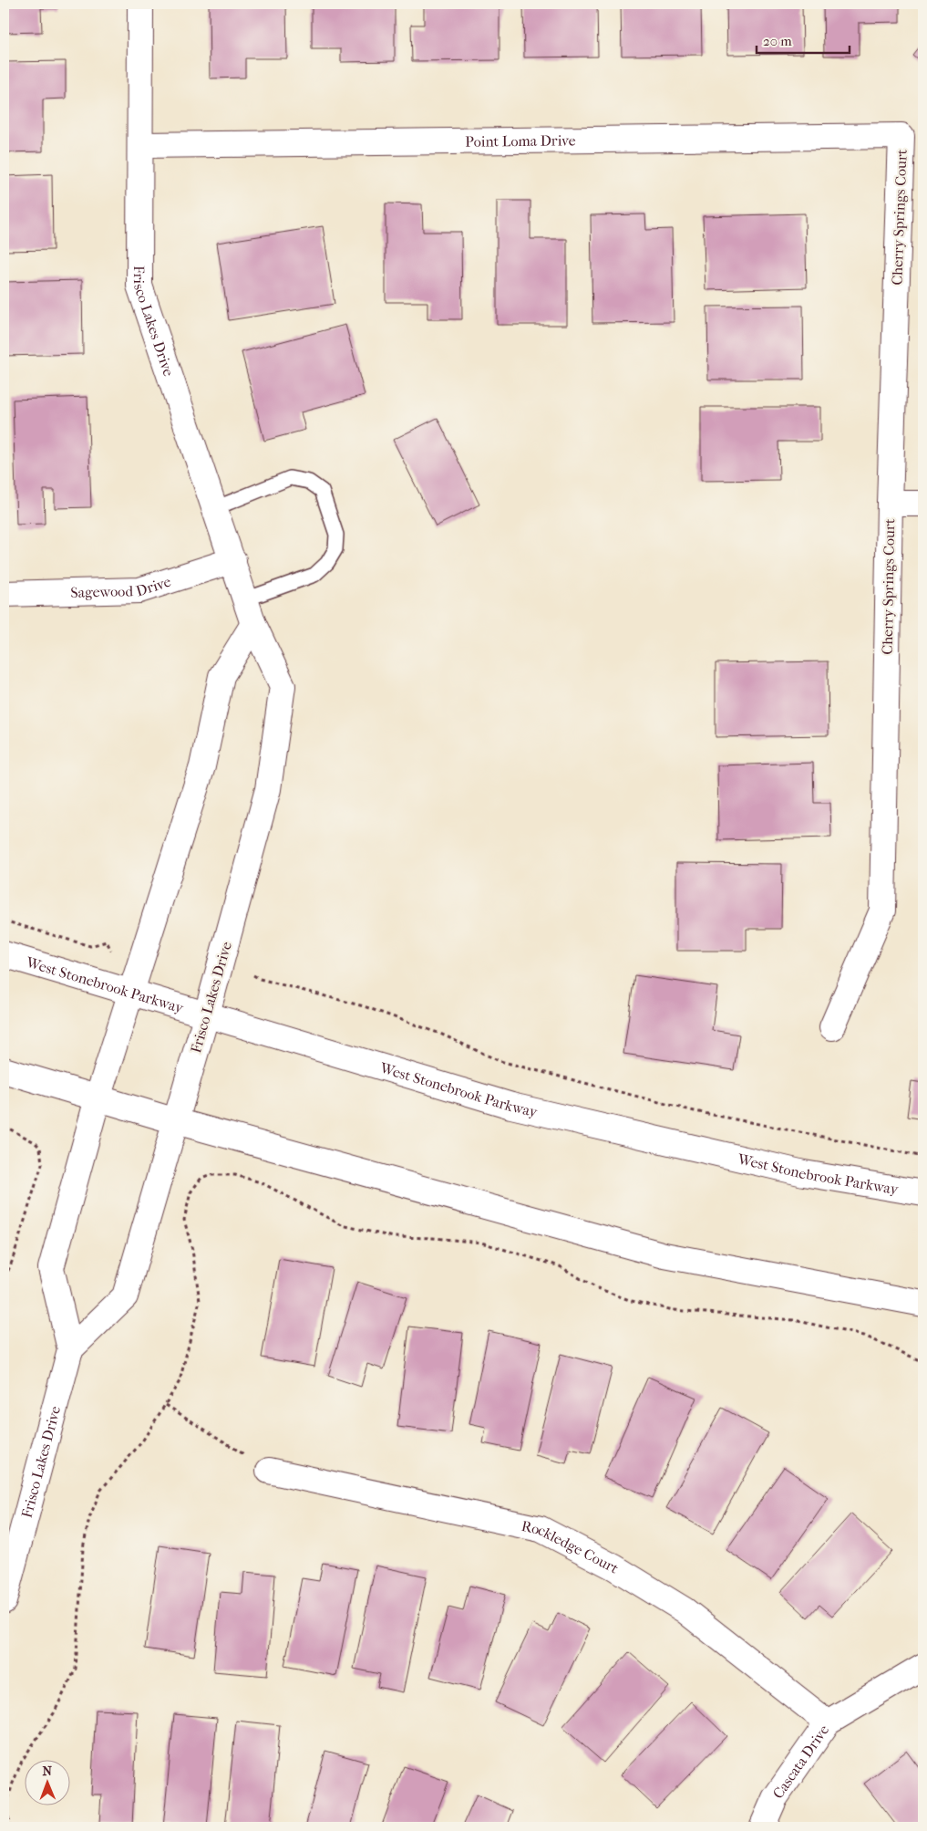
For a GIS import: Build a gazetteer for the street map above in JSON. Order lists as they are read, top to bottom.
{
  "streets": {
    "street": [
      "Point Loma Drive",
      "Cherry Springs Court",
      "Frisco Lakes Drive",
      "Sagewood Drive",
      "West Stonebrook Parkway",
      "Rockledge Court",
      "Cascata Drive"
    ]
  },
  "crossings": [
    ["Point Loma Drive", "Cherry Springs Court"],
    ["Point Loma Drive", "Frisco Lakes Drive"],
    ["Frisco Lakes Drive", "Sagewood Drive"],
    ["Frisco Lakes Drive", "West Stonebrook Parkway"],
    ["Rockledge Court", "Cascata Drive"]
  ],
  "scale_bar": "20 m",
  "north": "top"
}
